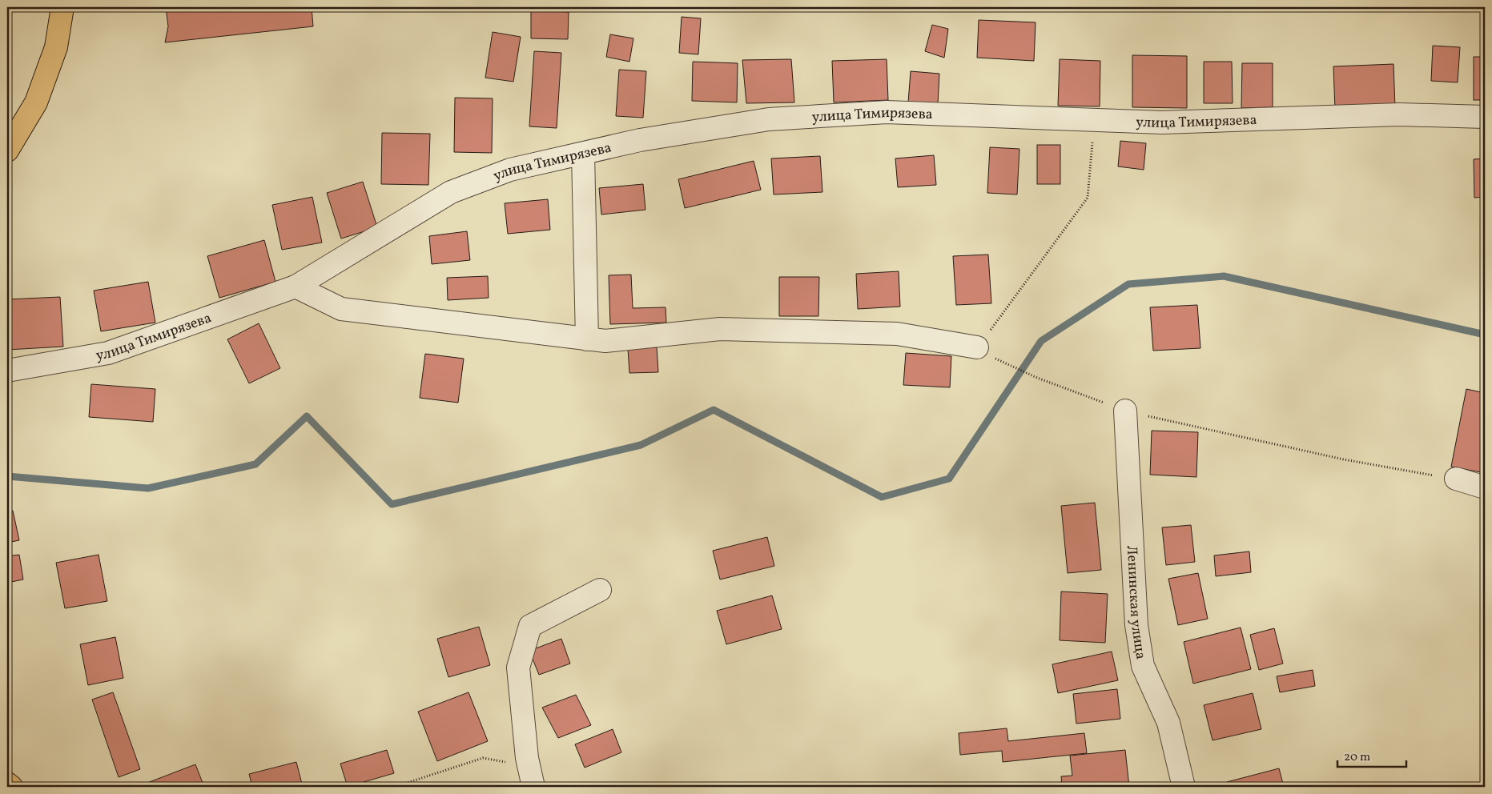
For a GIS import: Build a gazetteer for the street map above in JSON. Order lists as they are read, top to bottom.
{
  "streets": {
    "street": ["улица Тимирязева", "Ленинская улица"]
  },
  "scale_bar": "20 m"
}
